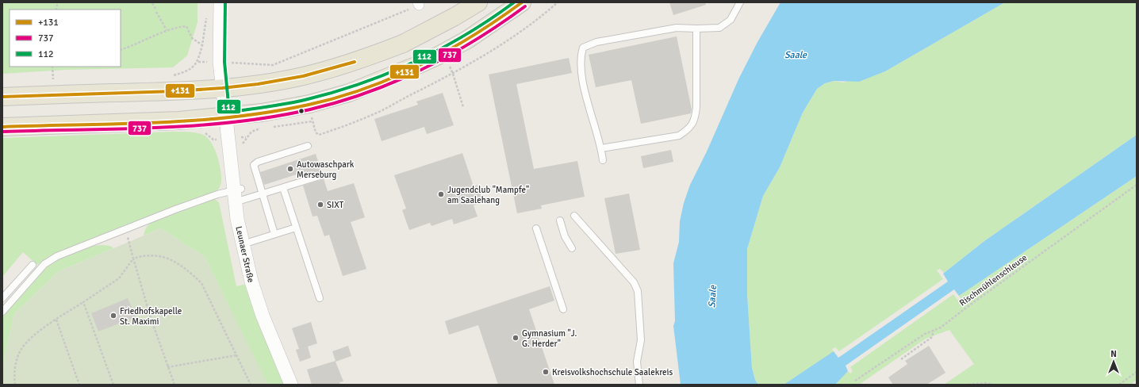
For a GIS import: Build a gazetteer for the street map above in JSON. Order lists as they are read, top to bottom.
{
  "streets": {
    "street": ["Leunaer Straße"],
    "path": ["Rischmühlenschleuse"]
  },
  "water": ["Saale"],
  "places": [
    "Autowaschpark Merseburg",
    "Jugendclub \"Mampfe\" am Saalehang",
    "SIXT",
    "Friedhofskapelle St. Maximi",
    "Gymnasium \"J. G. Herder\"",
    "Kreisvolkshochschule Saalekreis"
  ],
  "lines": ["transit line +131", "transit line 112", "transit line 737"],
  "legend": ["+131", "737", "112"],
  "north": "top"
}
